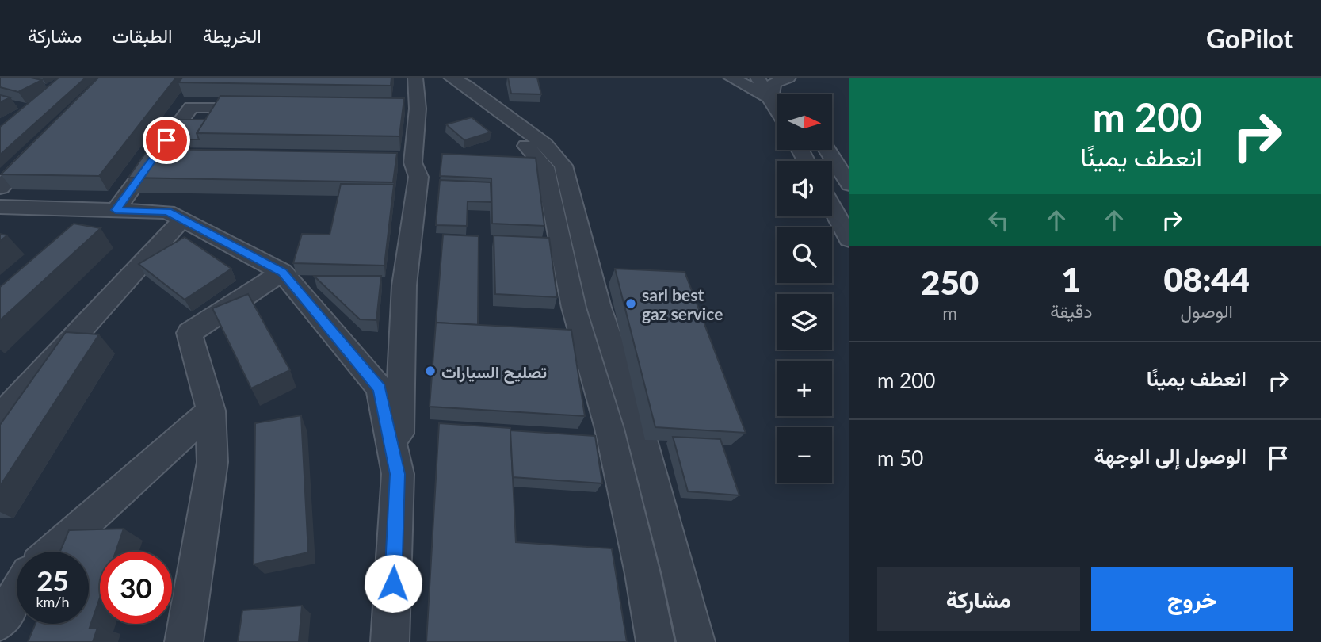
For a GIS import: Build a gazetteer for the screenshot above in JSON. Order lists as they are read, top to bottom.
{
  "places": ["sarl best gaz service", "تصليح السيارات"],
  "north": "right",
  "page": {
    "header": "GoPilot",
    "nav": ["الخريطة", "الطبقات", "مشاركة"],
    "turn": ["200 m", "انعطف يمينًا"],
    "map_buttons": ["+", "−"],
    "eta": [
      "08:44",
      "الوصول",
      "1",
      "دقيقة",
      "250",
      "m"
    ],
    "list": [
      {
        "name": "انعطف يمينًا",
        "value": "200 m"
      },
      {
        "name": "الوصول إلى الوجهة",
        "value": "50 m"
      }
    ],
    "speed": "25 km/h",
    "limit": "30",
    "buttons": ["خروج", "مشاركة"]
  }
}
